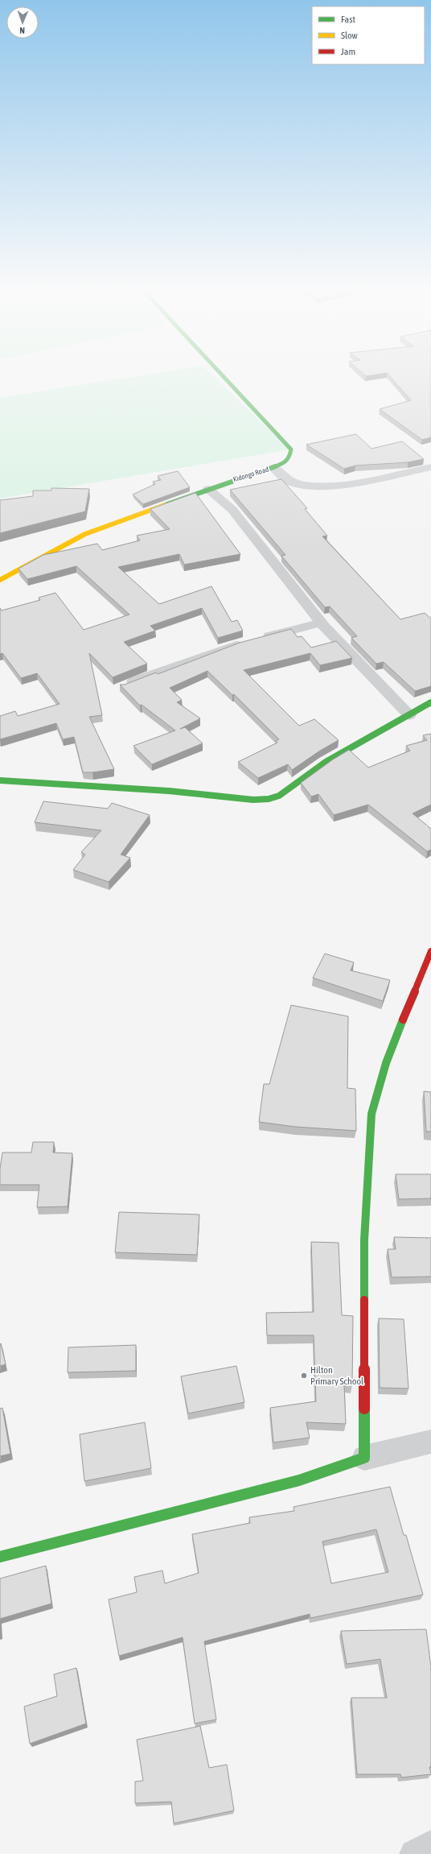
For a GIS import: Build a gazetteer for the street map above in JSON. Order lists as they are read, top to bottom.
{
  "streets": {
    "street": ["Kidongo Road"]
  },
  "places": ["Hilton Primary School"],
  "legend": ["Fast", "Slow", "Jam"],
  "north": "bottom"
}
